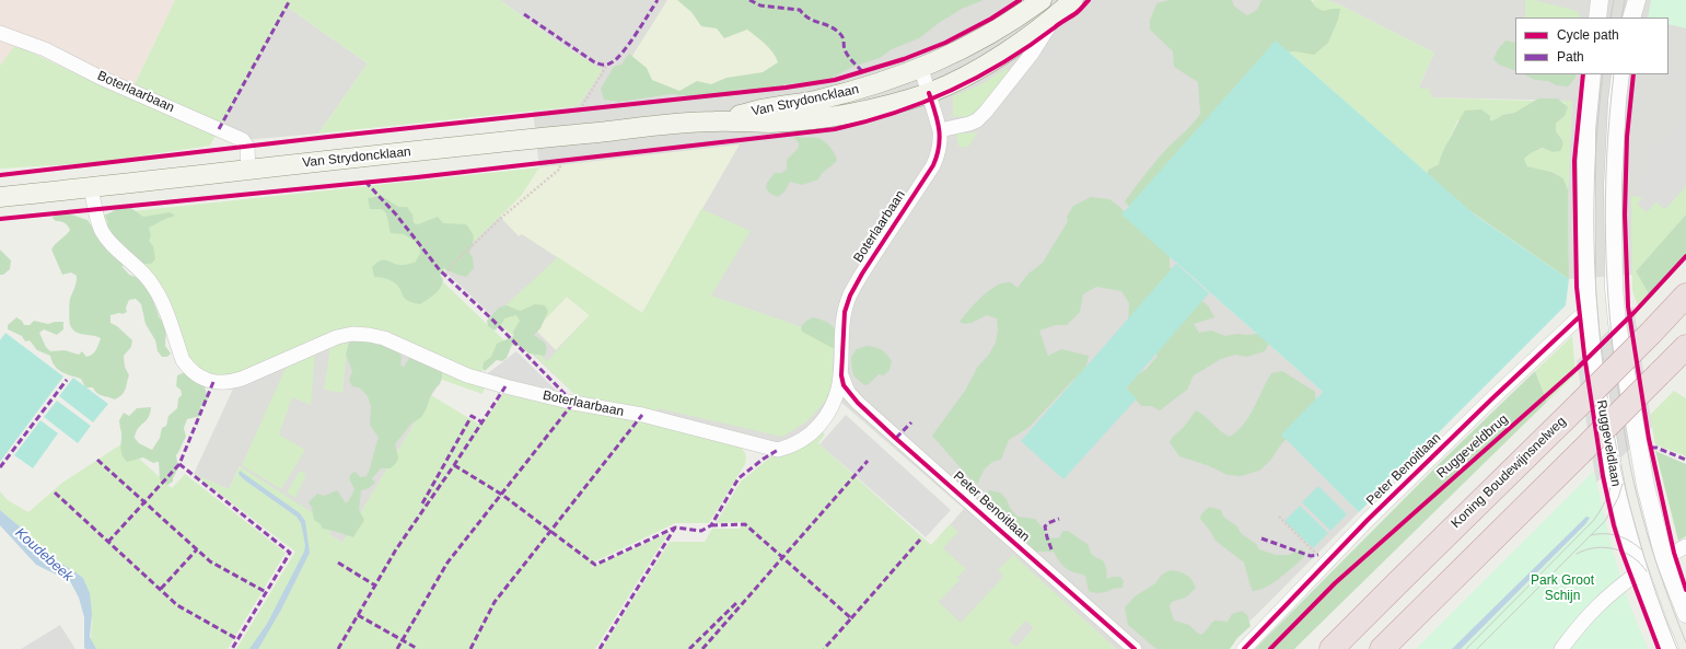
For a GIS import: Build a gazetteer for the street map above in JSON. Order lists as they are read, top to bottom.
{
  "streets": {
    "highway": ["Koning Boudewijnsnelweg"],
    "main road": ["Van Strydoncklaan"],
    "street": ["Boterlaarbaan", "Ruggeveldlaan", "Peter Benoitlaan"],
    "cycle path": ["Ruggeveldbrug"]
  },
  "crossings": [
    ["Boterlaarbaan", "Van Strydoncklaan"],
    ["Boterlaarbaan", "Peter Benoitlaan"],
    ["Ruggeveldlaan", "Peter Benoitlaan"]
  ],
  "water": ["Koudebeek"],
  "parks": ["Park Groot Schijn"],
  "legend": ["Cycle path", "Path"]
}
